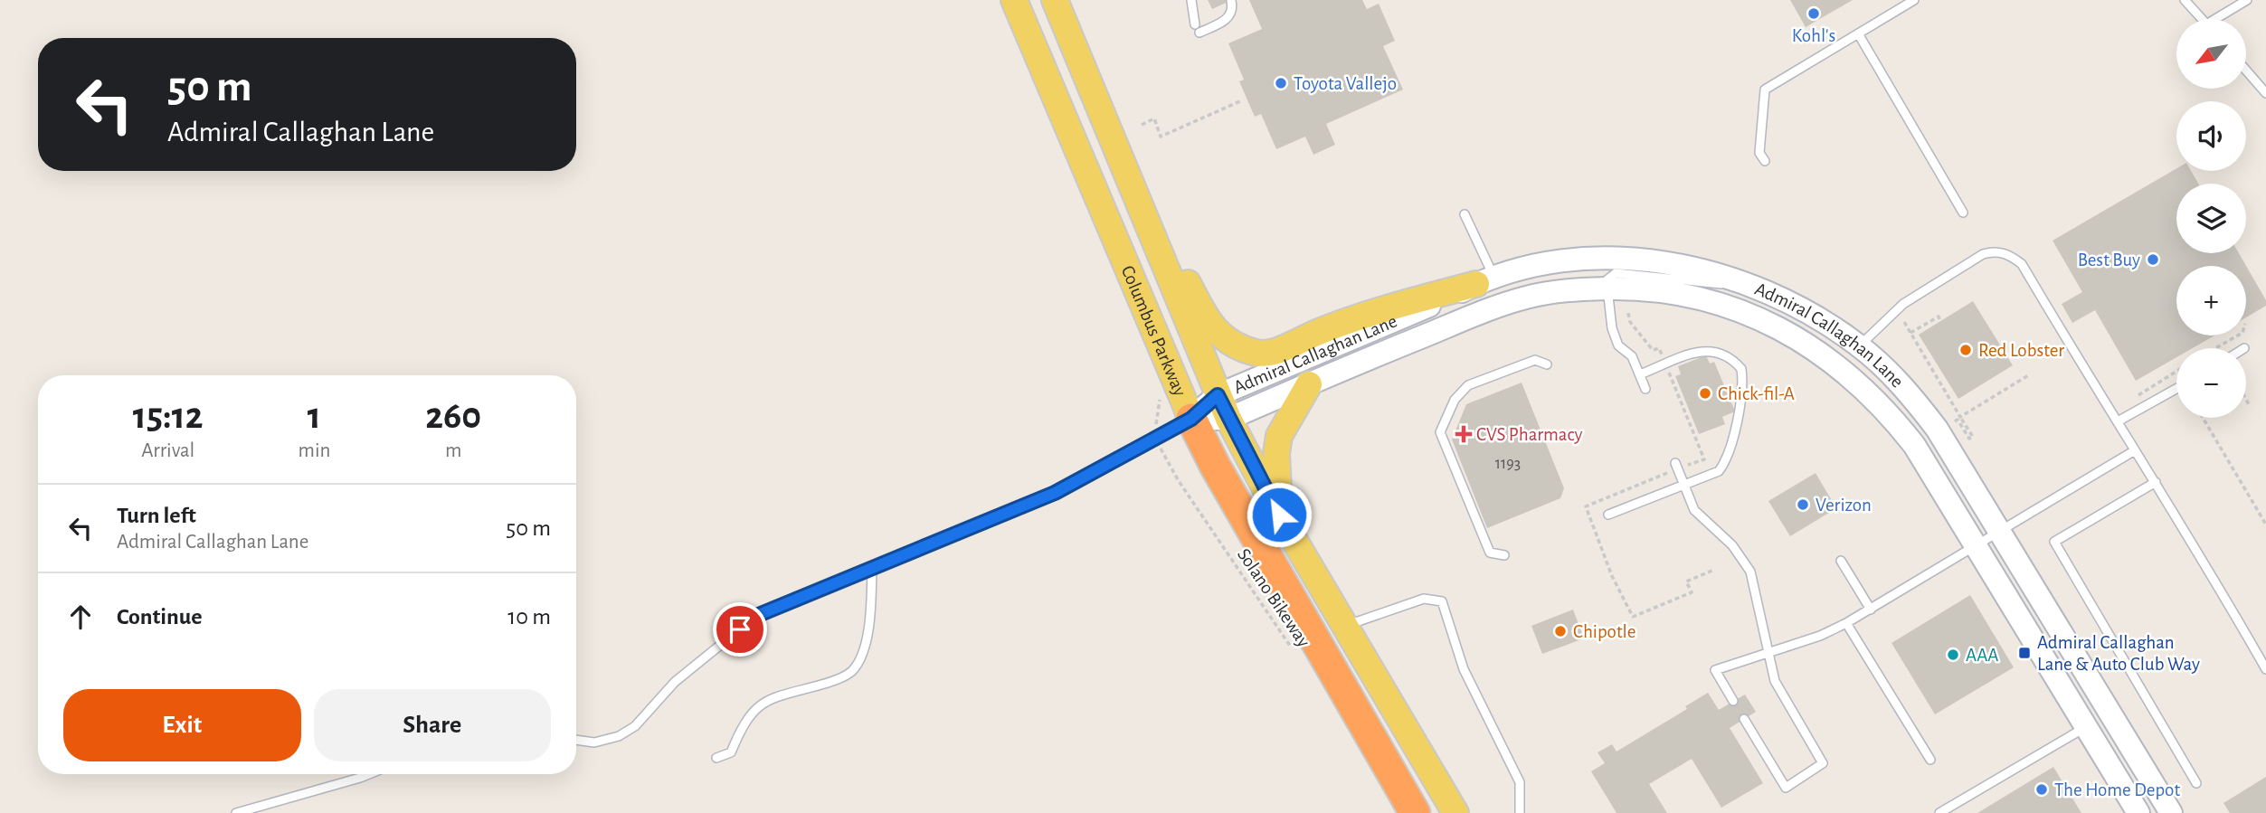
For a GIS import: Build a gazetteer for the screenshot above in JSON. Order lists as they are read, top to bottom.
{
  "streets": {
    "highway": ["Columbus Parkway"],
    "main road": ["Admiral Callaghan Lane"],
    "path": ["Solano Bikeway"]
  },
  "crossings": [
    ["Columbus Parkway", "Admiral Callaghan Lane"]
  ],
  "places": {
    "other": [
      "Kohl's",
      "Toyota Vallejo",
      "Best Buy",
      "Red Lobster",
      "Chick-fil-A",
      "Verizon",
      "Chipotle",
      "AAA",
      "The Home Depot"
    ],
    "health": ["CVS Pharmacy"],
    "transit": ["Admiral Callaghan Lane & Auto Club Way"]
  },
  "house_numbers": ["1193"],
  "north": "bottom left",
  "page": {
    "map_buttons": ["+", "−"],
    "turn": ["50 m", "Admiral Callaghan Lane"],
    "eta": [
      "15:12",
      "Arrival",
      "1",
      "min",
      "260",
      "m"
    ],
    "list": [
      {
        "name": "Turn left",
        "note": "Admiral Callaghan Lane",
        "value": "50 m"
      },
      {
        "name": "Continue",
        "value": "10 m"
      }
    ],
    "buttons": ["Exit", "Share"]
  }
}
